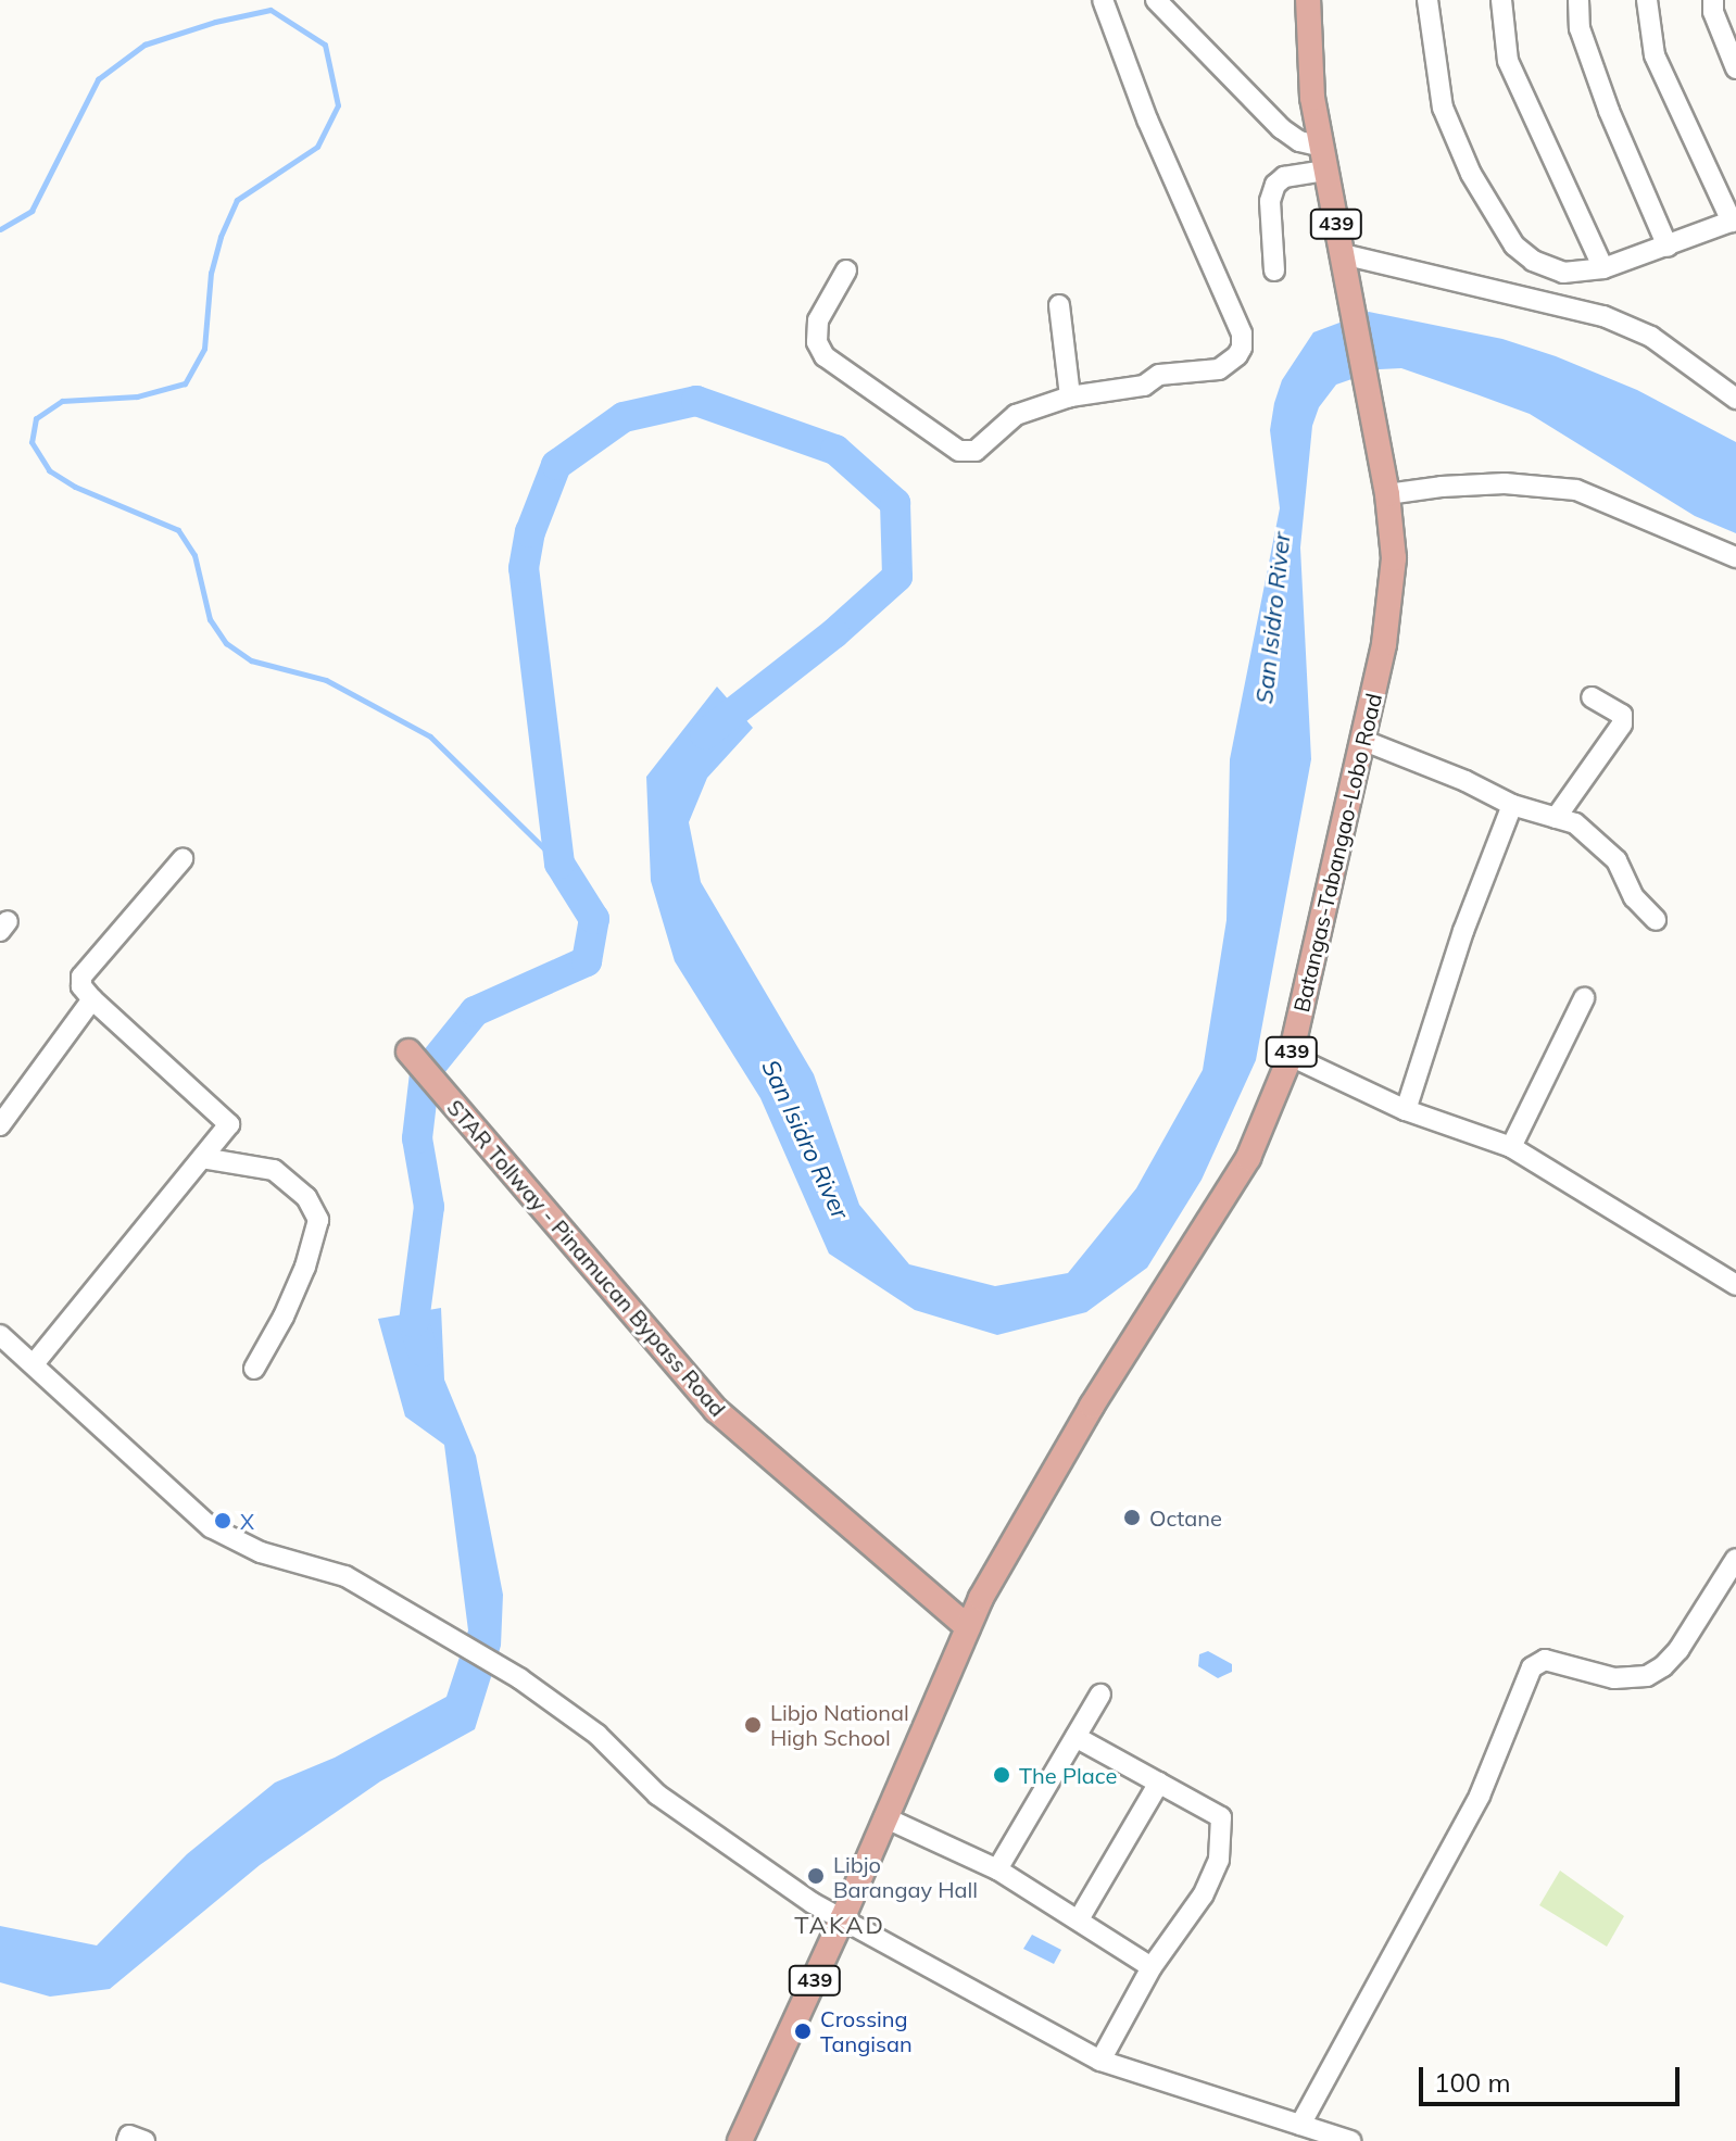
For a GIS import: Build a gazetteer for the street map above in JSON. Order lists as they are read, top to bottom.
{
  "streets": {
    "main road": ["439", "Batangas-Tabangao-Lobo Road", "STAR Tollway - Pinamucan Bypass Road"]
  },
  "crossings": [
    ["439", "Batangas-Tabangao-Lobo Road"],
    ["439", "STAR Tollway - Pinamucan Bypass Road"],
    ["Batangas-Tabangao-Lobo Road", "STAR Tollway - Pinamucan Bypass Road"]
  ],
  "districts": ["TAKAD"],
  "water": ["San Isidro River"],
  "places": [
    "Octane",
    "X",
    "Libjo National High School",
    "The Place",
    "Libjo Barangay Hall",
    "Crossing Tangisan"
  ],
  "scale_bar": "100 m"
}
